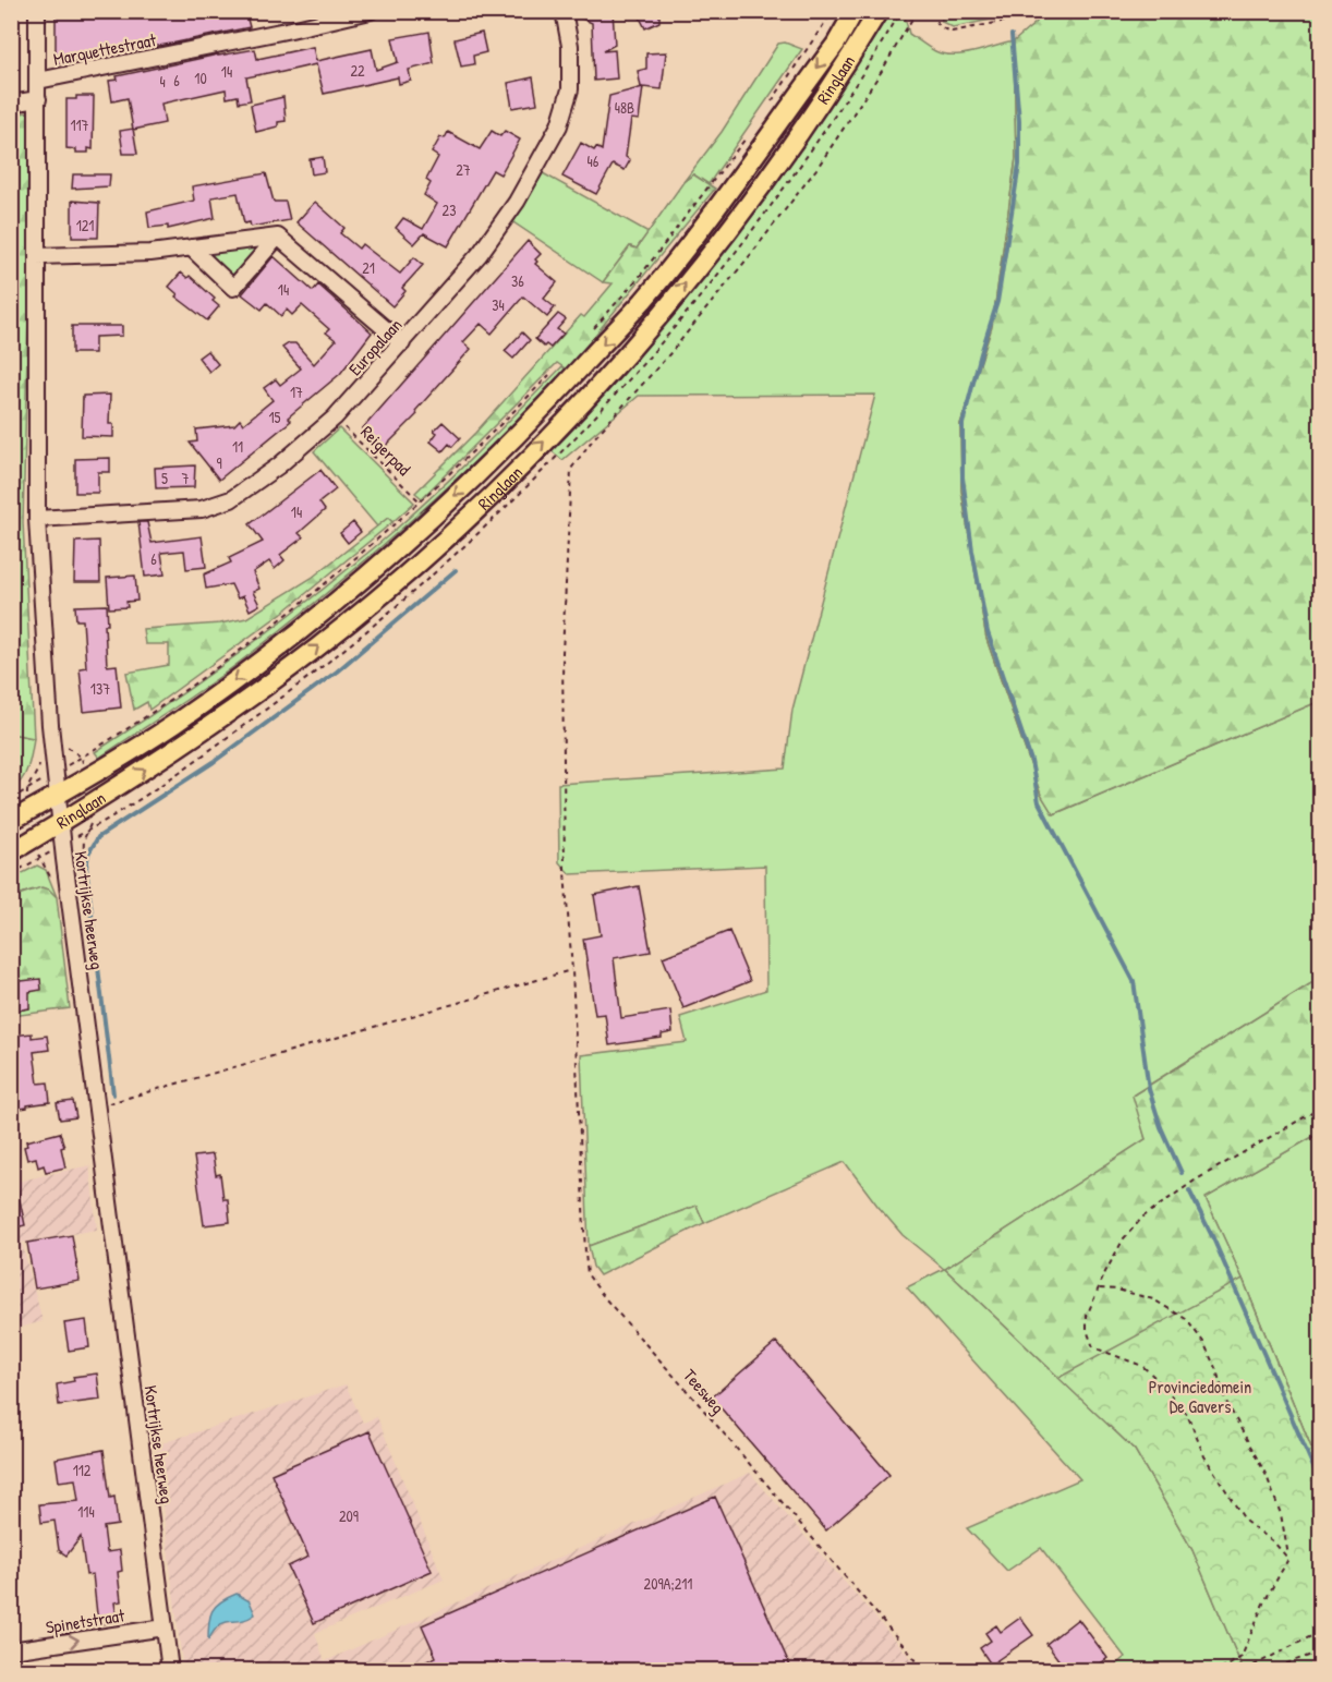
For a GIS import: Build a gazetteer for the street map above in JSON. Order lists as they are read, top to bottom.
{
  "streets": {
    "main road": ["Ringlaan"],
    "street": [
      "Marquettestraat",
      "Europalaan",
      "Kortrijkse heerweg",
      "Spinetstraat"
    ],
    "path": ["Reigerpad", "Teesweg"]
  },
  "crossings": [
    ["Marquettestraat", "Kortrijkse heerweg"],
    ["Ringlaan", "Kortrijkse heerweg"],
    ["Europalaan", "Reigerpad"],
    ["Europalaan", "Kortrijkse heerweg"],
    ["Kortrijkse heerweg", "Spinetstraat"]
  ],
  "one_way": ["Spinetstraat"],
  "parks": ["Provinciedomein De Gavers"],
  "house_numbers": [
    "22",
    "14",
    "10",
    "6",
    "4",
    "48B",
    "117",
    "46",
    "27",
    "23",
    "121",
    "21",
    "36",
    "14",
    "34",
    "17",
    "15",
    "11",
    "9",
    "5",
    "7",
    "14",
    "6",
    "137",
    "112",
    "114",
    "209",
    "209A;211"
  ]
}
